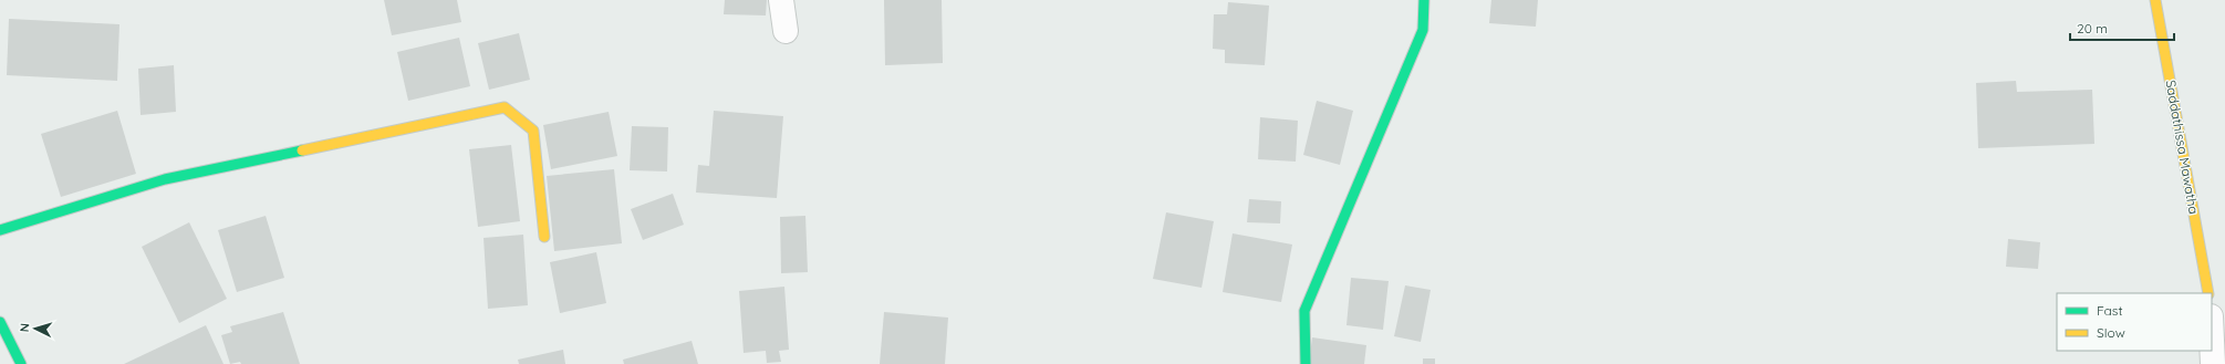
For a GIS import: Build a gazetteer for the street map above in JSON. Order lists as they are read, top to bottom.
{
  "streets": {
    "street": ["Saddathissa Mawatha"]
  },
  "legend": ["Fast", "Slow"],
  "scale_bar": "20 m",
  "north": "left"
}
